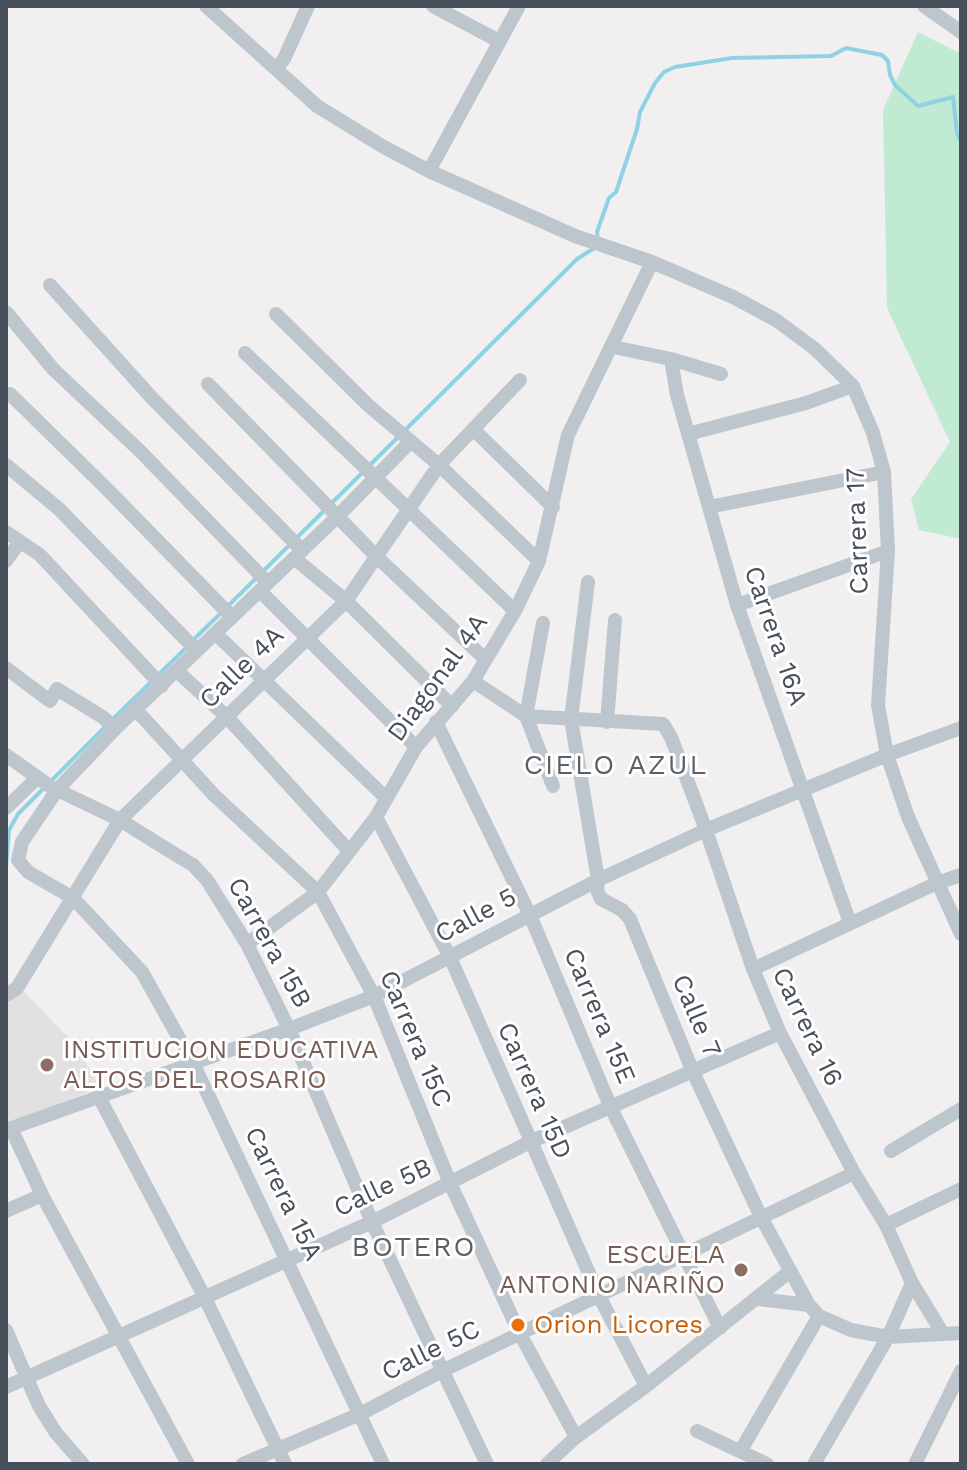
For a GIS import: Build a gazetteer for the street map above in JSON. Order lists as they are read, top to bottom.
{
  "streets": {
    "street": [
      "Carrera 17",
      "Carrera 16A",
      "Calle 4A",
      "Diagonal 4A",
      "Calle 5",
      "Carrera 15B",
      "Carrera 15E",
      "Calle 7",
      "Carrera 16",
      "Carrera 15C",
      "Carrera 15D",
      "Calle 5B",
      "Carrera 15A",
      "Calle 5C"
    ]
  },
  "crossings": [
    ["Carrera 17", "Diagonal 4A"],
    ["Carrera 17", "Calle 5"],
    ["Carrera 16A", "Calle 5"],
    ["Calle 4A", "Carrera 15B"],
    ["Calle 4A", "Carrera 15C"],
    ["Calle 4A", "Carrera 15A"],
    ["Diagonal 4A", "Carrera 15B"],
    ["Diagonal 4A", "Carrera 15E"],
    ["Diagonal 4A", "Carrera 15C"],
    ["Diagonal 4A", "Carrera 15D"],
    ["Calle 5", "Carrera 15B"],
    ["Calle 5", "Carrera 15E"],
    ["Calle 5", "Calle 7"],
    ["Calle 5", "Carrera 16"],
    ["Calle 5", "Carrera 15C"],
    ["Calle 5", "Carrera 15D"],
    ["Calle 5", "Carrera 15A"],
    ["Carrera 15B", "Calle 5B"],
    ["Carrera 15B", "Carrera 15A"],
    ["Carrera 15B", "Calle 5C"],
    ["Carrera 15E", "Calle 5B"],
    ["Carrera 15E", "Calle 5C"],
    ["Calle 7", "Calle 5B"],
    ["Calle 7", "Calle 5C"],
    ["Carrera 16", "Calle 5B"],
    ["Carrera 16", "Calle 5C"],
    ["Carrera 15C", "Calle 5B"],
    ["Carrera 15C", "Calle 5C"],
    ["Carrera 15D", "Calle 5B"],
    ["Carrera 15D", "Calle 5C"],
    ["Calle 5B", "Carrera 15A"],
    ["Carrera 15A", "Calle 5C"]
  ],
  "districts": ["CIELO AZUL", "BOTERO"],
  "places": ["INSTITUCION EDUCATIVA ALTOS DEL ROSARIO", "ESCUELA ANTONIO NARIÑO", "Orion Licores"]
}
